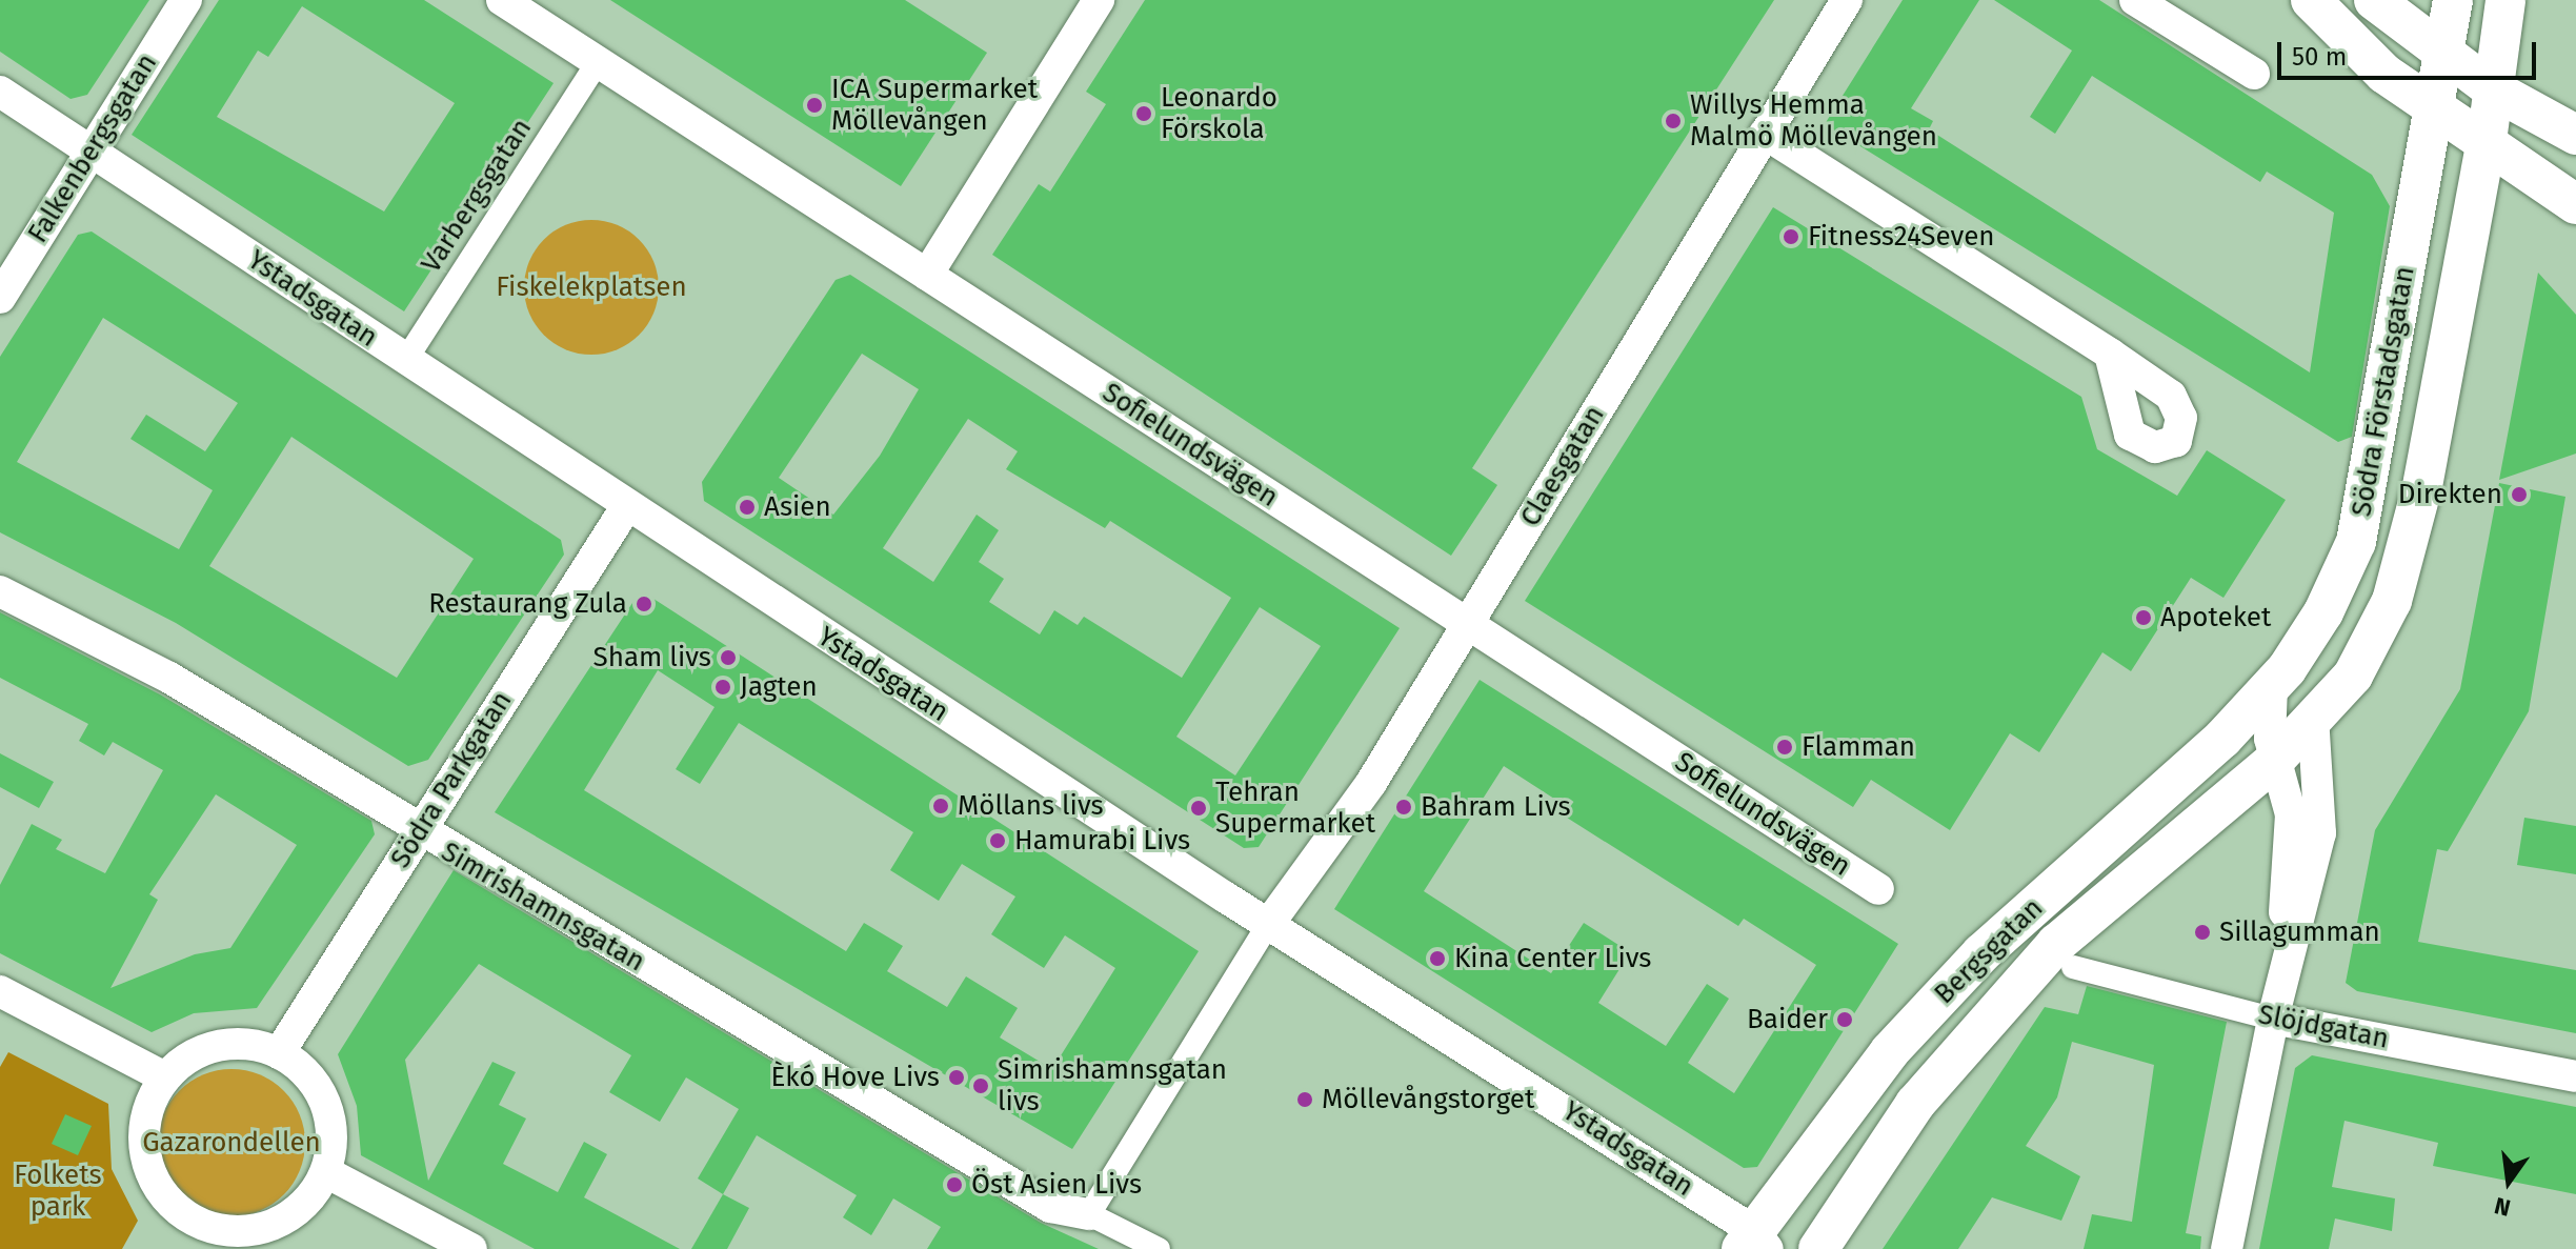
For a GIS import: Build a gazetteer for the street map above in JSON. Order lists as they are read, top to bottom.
{
  "streets": {
    "street": [
      "Falkenbergsgatan",
      "Varbergsgatan",
      "Ystadsgatan",
      "Södra Förstadsgatan",
      "Sofielundsvägen",
      "Claesgatan",
      "Södra Parkgatan",
      "Simrishamnsgatan",
      "Bergsgatan",
      "Slöjdgatan"
    ]
  },
  "crossings": [
    ["Falkenbergsgatan", "Ystadsgatan"],
    ["Varbergsgatan", "Ystadsgatan"],
    ["Varbergsgatan", "Sofielundsvägen"],
    ["Ystadsgatan", "Claesgatan"],
    ["Ystadsgatan", "Södra Parkgatan"],
    ["Ystadsgatan", "Bergsgatan"],
    ["Södra Förstadsgatan", "Bergsgatan"],
    ["Sofielundsvägen", "Claesgatan"],
    ["Södra Parkgatan", "Simrishamnsgatan"]
  ],
  "parks": ["Fiskelekplatsen", "Gazarondellen", "Folkets park"],
  "places": [
    "ICA Supermarket Möllevången",
    "Leonardo Förskola",
    "Willys Hemma Malmö Möllevången",
    "Fitness24Seven",
    "Direkten",
    "Asien",
    "Restaurang Zula",
    "Apoteket",
    "Sham livs",
    "Jagten",
    "Flamman",
    "Möllans livs",
    "Bahram Livs",
    "Tehran Supermarket",
    "Hamurabi Livs",
    "Sillagumman",
    "Kina Center Livs",
    "Baider",
    "Èkó Hove Livs",
    "Simrishamnsgatan livs",
    "Möllevångstorget",
    "Öst Asien Livs"
  ],
  "scale_bar": "50 m",
  "north": "bottom"
}
